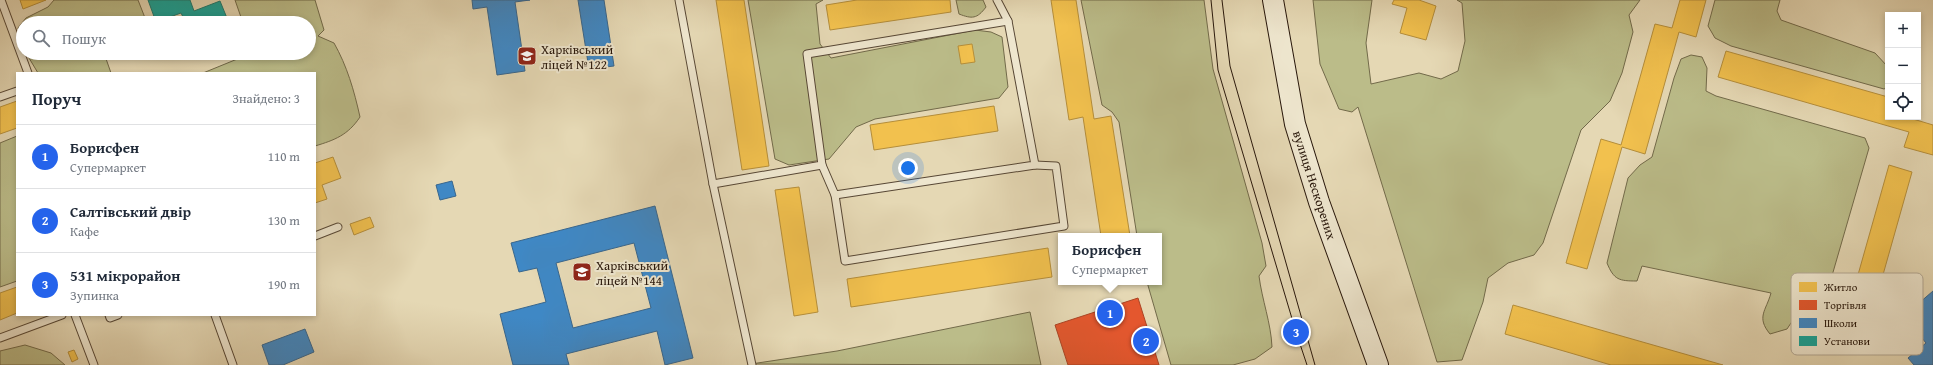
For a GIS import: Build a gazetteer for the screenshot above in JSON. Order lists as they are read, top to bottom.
{
  "streets": {
    "main road": ["вулиця Нескорених"]
  },
  "places": {
    "school or university": ["Харківський ліцей №122", "Харківський ліцей №144"]
  },
  "legend": [
    "Житло",
    "Торгівля",
    "Школи",
    "Установи"
  ],
  "page": {
    "map_buttons": ["+", "−"],
    "search": "Пошук",
    "heading": ["Поруч", "Знайдено: 3"],
    "list": [
      {
        "mark": "1",
        "name": "Борисфен",
        "note": "Супермаркет",
        "value": "110 m"
      },
      {
        "mark": "2",
        "name": "Салтівський двір",
        "note": "Кафе",
        "value": "130 m"
      },
      {
        "mark": "3",
        "name": "531 мікрорайон",
        "note": "Зупинка",
        "value": "190 m"
      }
    ],
    "popup": ["Борисфен", "Супермаркет"],
    "pins": ["1", "3", "2"]
  }
}
